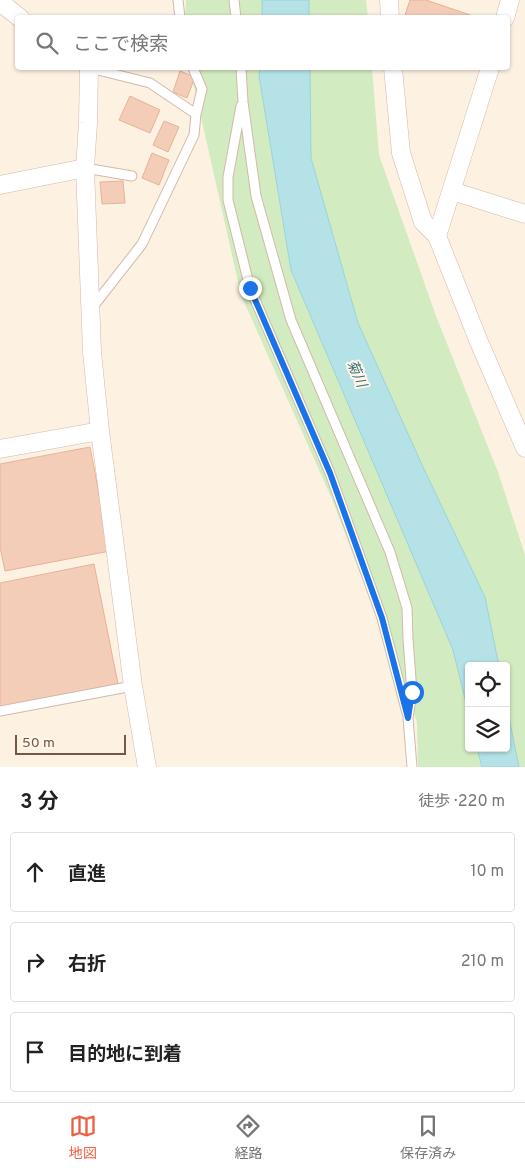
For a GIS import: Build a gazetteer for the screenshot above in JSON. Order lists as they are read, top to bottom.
{
  "water": ["菊川"],
  "scale_bar": "50 m",
  "page": {
    "search": "ここで検索",
    "scale": "50 m",
    "heading": ["3 分", "徒歩 · 220 m"],
    "list": [
      ["直進", "10 m"],
      ["右折", "210 m"],
      "目的地に到着"
    ],
    "nav": ["地図", "経路", "保存済み"]
  }
}
